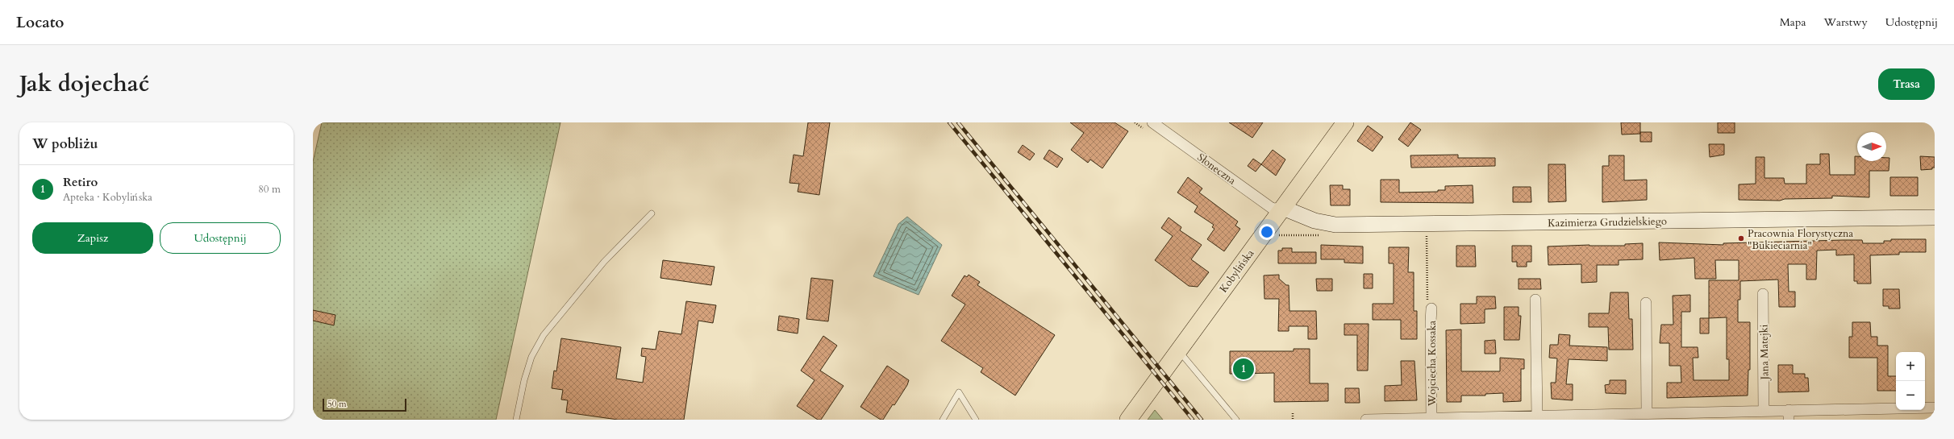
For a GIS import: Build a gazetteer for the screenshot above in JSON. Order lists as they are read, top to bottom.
{
  "streets": {
    "main road": ["Kobylińska"],
    "street": [
      "Słoneczna",
      "Kazimierza Grudzielskiego",
      "Jana Matejki",
      "Wojciecha Kossaka"
    ]
  },
  "crossings": [
    ["Słoneczna", "Kazimierza Grudzielskiego"],
    ["Słoneczna", "Kobylińska"],
    ["Kazimierza Grudzielskiego", "Kobylińska"]
  ],
  "places": ["Pracownia Florystyczna \"Bukieciarnia\""],
  "scale_bar": "50 m",
  "north": "right",
  "page": {
    "header": "Locato",
    "nav": ["Mapa", "Warstwy", "Udostępnij"],
    "title": "Jak dojechać",
    "buttons": [
      "Trasa",
      ["Zapisz", "Udostępnij"]
    ],
    "heading": "W pobliżu",
    "list": [
      {
        "mark": "1",
        "name": "Retiro",
        "note": "Apteka · Kobylińska",
        "value": "80 m"
      }
    ],
    "map_buttons": ["+", "−"],
    "pins": "1",
    "scale": "50 m"
  }
}
